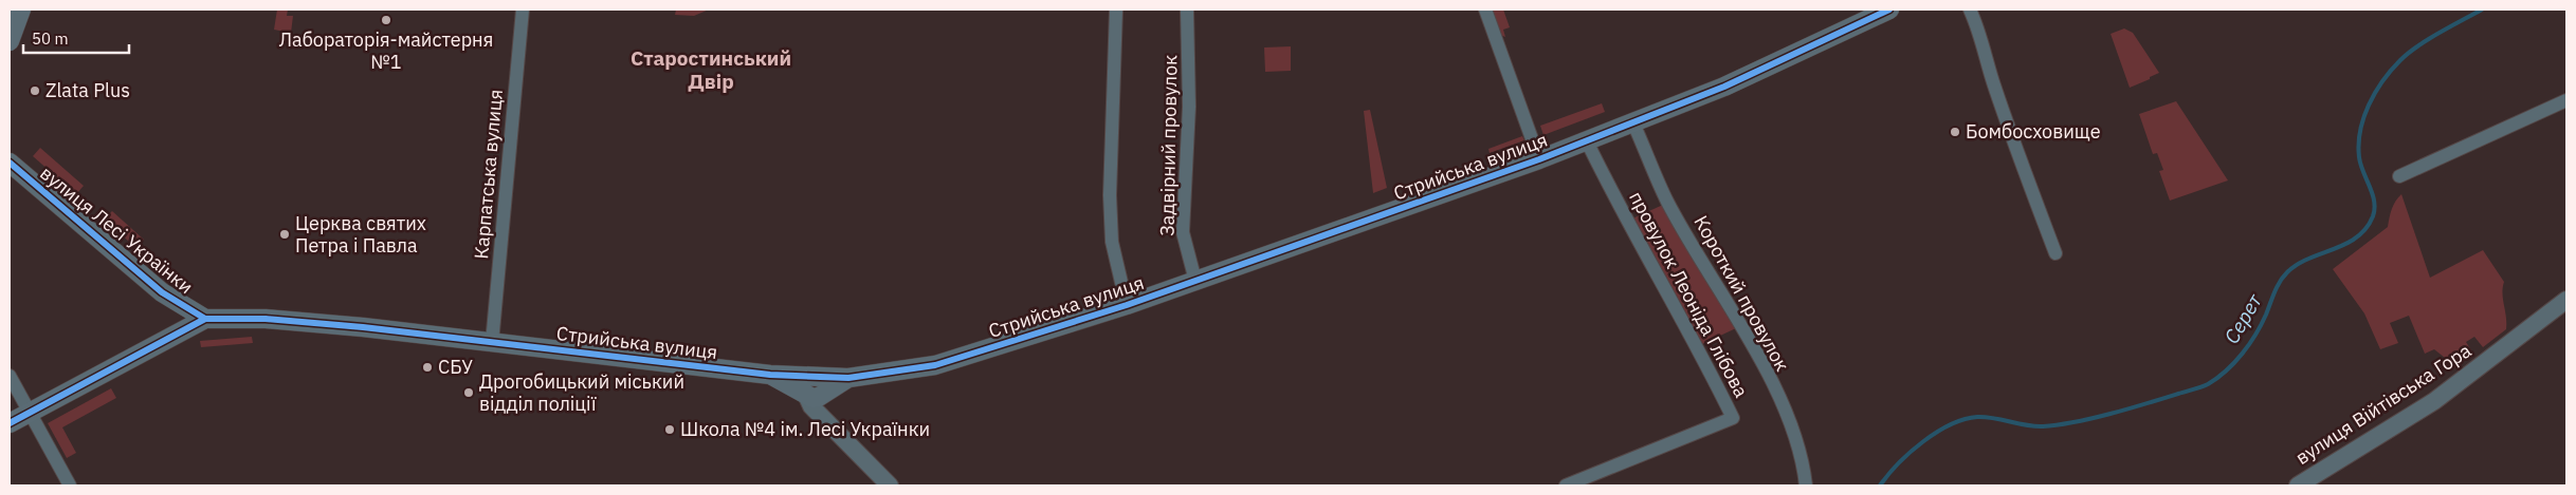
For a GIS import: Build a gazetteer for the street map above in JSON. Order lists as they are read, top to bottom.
{
  "streets": {
    "main road": ["Стрийська вулиця", "вулиця Лесі Українки"],
    "street": [
      "Задвірний провулок",
      "Карпатська вулиця",
      "Короткий провулок",
      "провулок Леоніда Глібова",
      "вулиця Війтівська Гора"
    ]
  },
  "crossings": [
    ["Задвірний провулок", "Стрийська вулиця"],
    ["Стрийська вулиця", "Карпатська вулиця"],
    ["Стрийська вулиця", "вулиця Лесі Українки"],
    ["Стрийська вулиця", "Короткий провулок"],
    ["Стрийська вулиця", "провулок Леоніда Глібова"]
  ],
  "districts": ["Старостинський Двір"],
  "water": ["Серет"],
  "places": [
    "Лабораторія-майстерня №1",
    "Zlata Plus",
    "Бомбосховище",
    "Церква святих Петра і Павла",
    "СБУ",
    "Дрогобицький міський відділ поліції",
    "Школа №4 ім. Лесі Українки"
  ],
  "scale_bar": "50 m"
}
